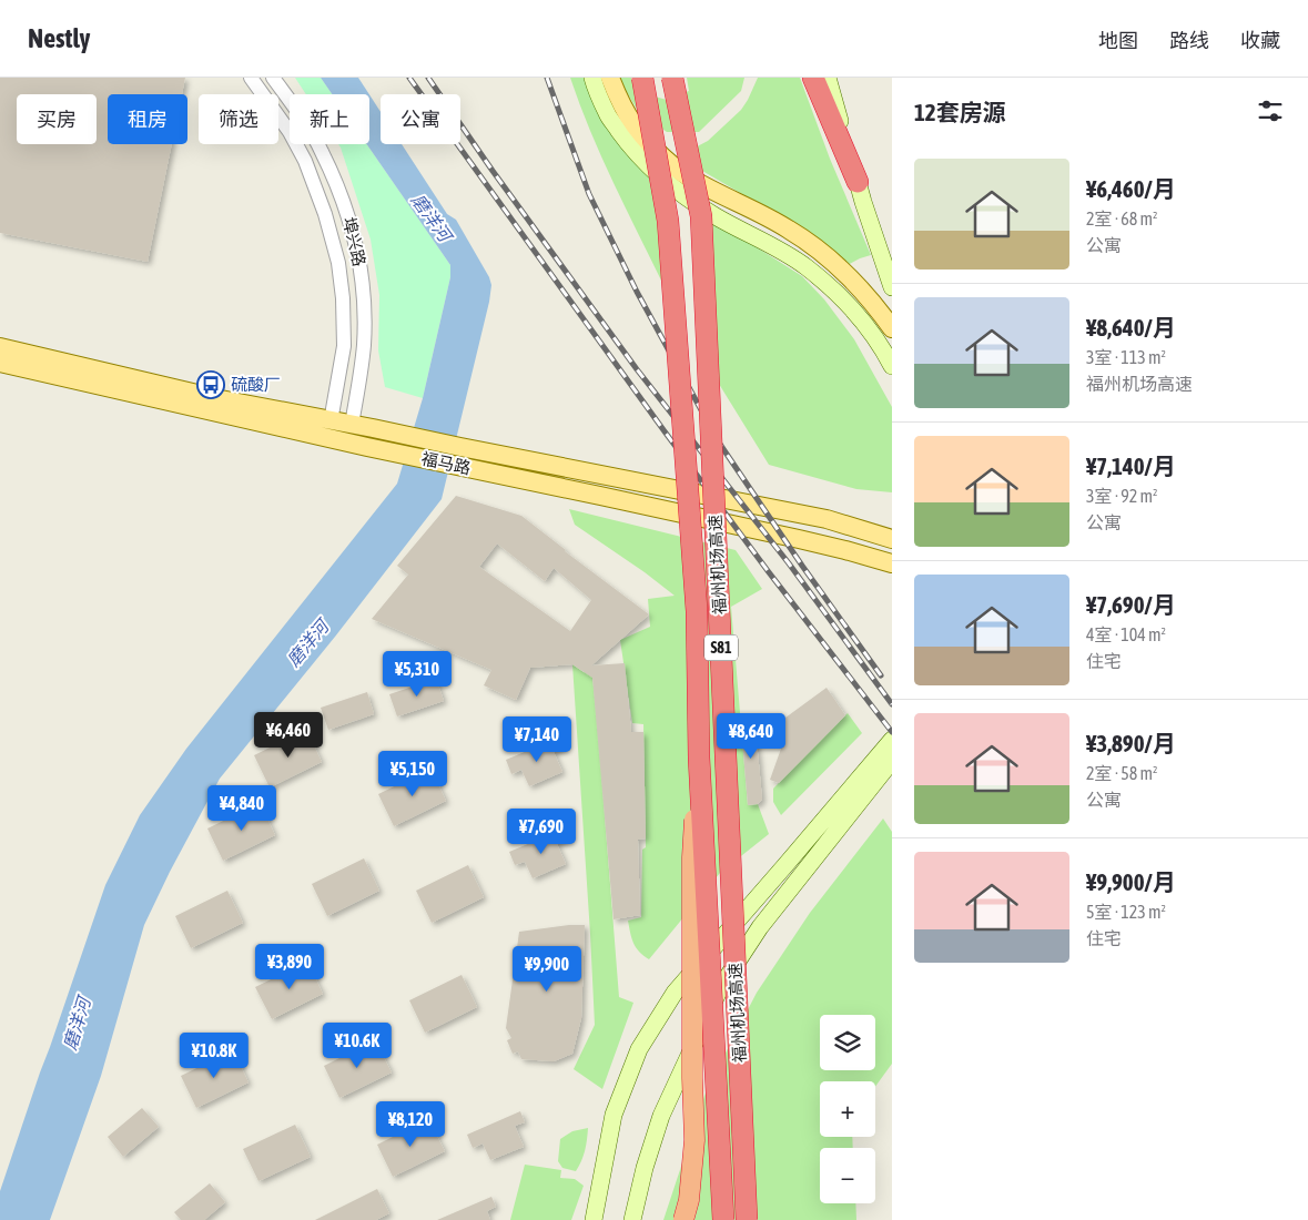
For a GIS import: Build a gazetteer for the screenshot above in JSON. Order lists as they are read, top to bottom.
{
  "streets": {
    "highway": ["福州机场高速", "S81"],
    "main road": ["福马路"],
    "street": ["埠兴路"]
  },
  "crossings": [
    ["埠兴路", "福马路"]
  ],
  "water": ["磨洋河"],
  "places": {
    "bus stop": ["硫酸厂"]
  },
  "page": {
    "header": "Nestly",
    "nav": ["地图", "路线", "收藏"],
    "heading": "12套房源",
    "chip": [
      "买房",
      "租房",
      "筛选",
      "新上",
      "公寓"
    ],
    "list": [
      {
        "name": "¥6,460/月",
        "note": "2室 · 68 m² · 公寓"
      },
      {
        "name": "¥8,640/月",
        "note": "3室 · 113 m² · 福州机场高速"
      },
      {
        "name": "¥7,140/月",
        "note": "3室 · 92 m² · 公寓"
      },
      {
        "name": "¥7,690/月",
        "note": "4室 · 104 m² · 住宅"
      },
      {
        "name": "¥3,890/月",
        "note": "2室 · 58 m² · 公寓"
      },
      {
        "name": "¥9,900/月",
        "note": "5室 · 123 m² · 住宅"
      }
    ],
    "price": [
      "¥5,310",
      "¥6,460",
      "¥8,640",
      "¥7,140",
      "¥5,150",
      "¥4,840",
      "¥7,690",
      "¥3,890",
      "¥9,900",
      "¥10.6K",
      "¥10.8K",
      "¥8,120"
    ],
    "map_buttons": ["+", "−"]
  }
}
